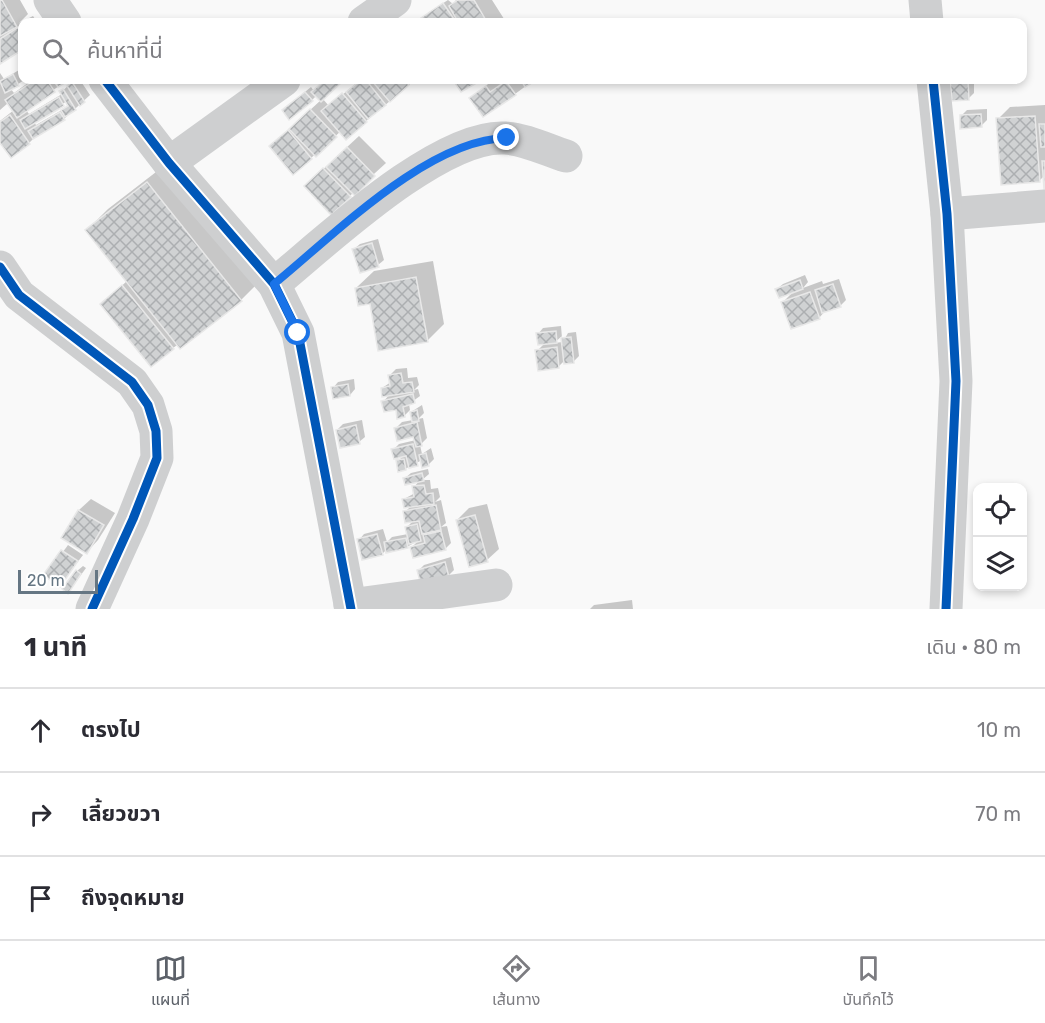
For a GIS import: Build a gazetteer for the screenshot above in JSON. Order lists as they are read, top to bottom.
{
  "scale_bar": "20 m",
  "page": {
    "search": "ค้นหาที่นี่",
    "scale": "20 m",
    "heading": ["1 นาที", "เดิน · 80 m"],
    "list": [
      ["ตรงไป", "10 m"],
      ["เลี้ยวขวา", "70 m"],
      "ถึงจุดหมาย"
    ],
    "nav": ["แผนที่", "เส้นทาง", "บันทึกไว้"]
  }
}
